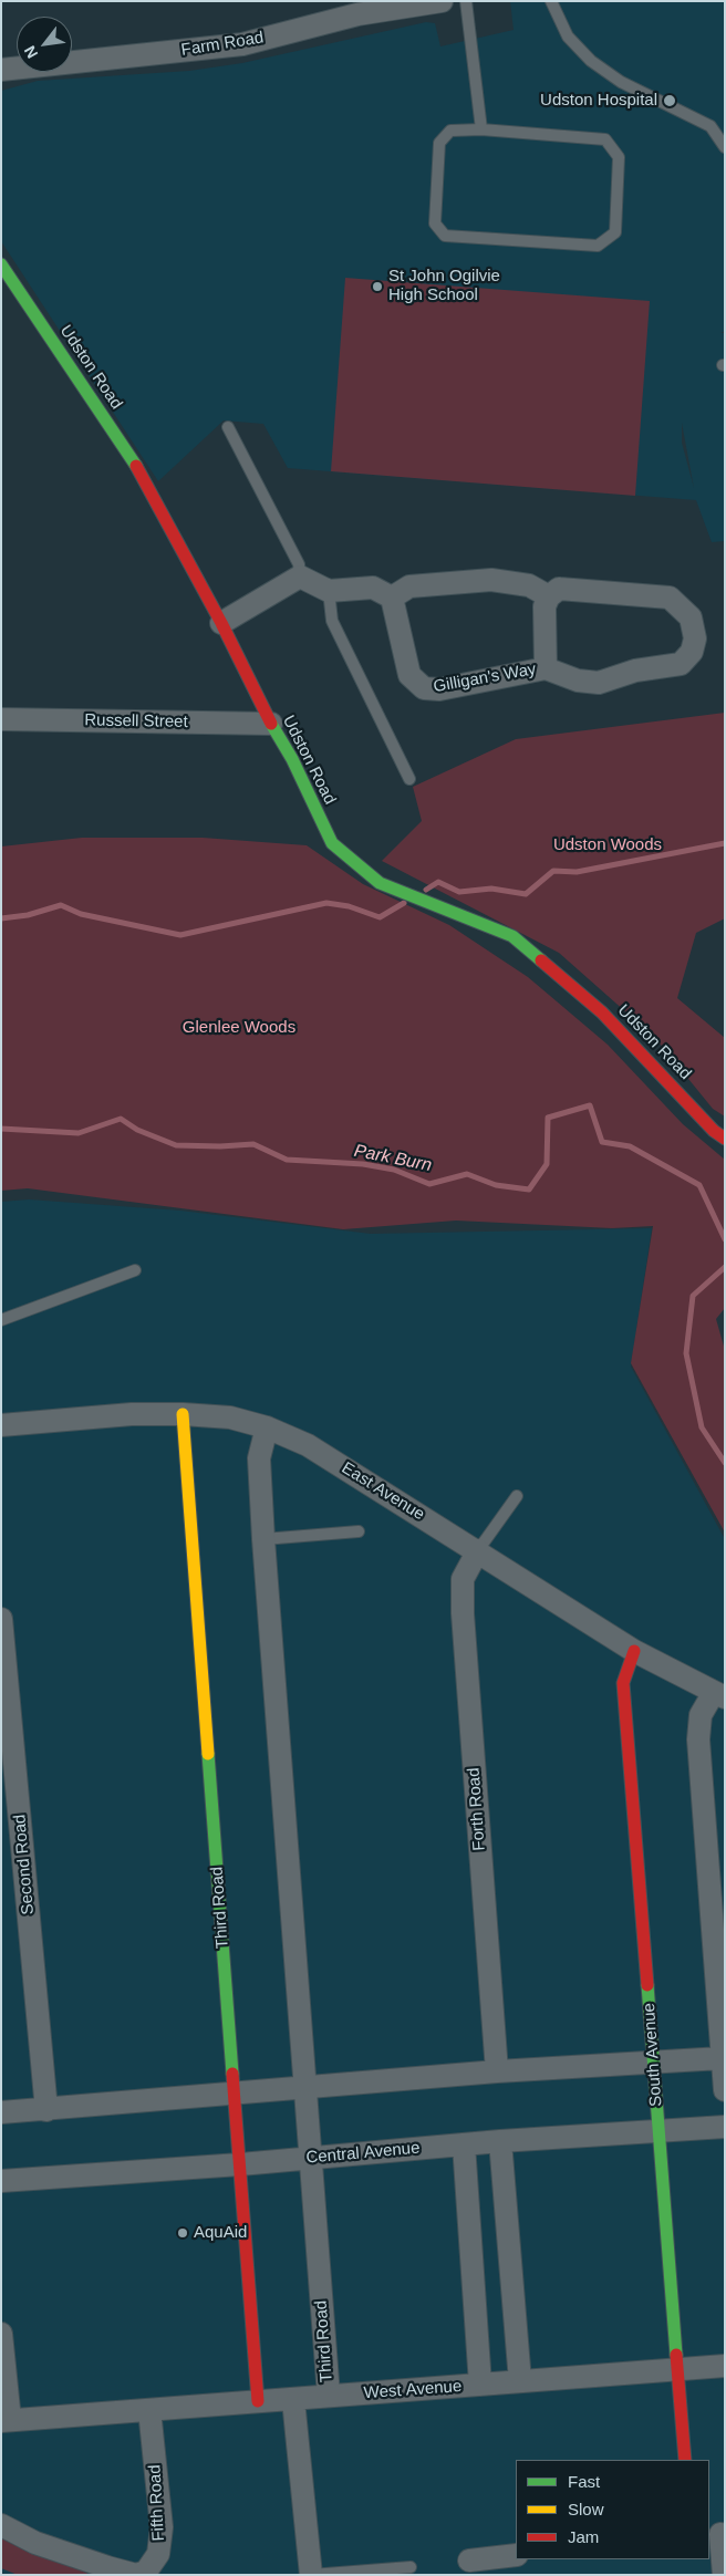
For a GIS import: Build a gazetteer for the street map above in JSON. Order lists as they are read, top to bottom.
{
  "streets": {
    "street": [
      "Farm Road",
      "Udston Road",
      "Gilligan's Way",
      "Russell Street",
      "East Avenue",
      "Forth Road",
      "Second Road",
      "Third Road",
      "South Avenue",
      "Central Avenue",
      "West Avenue",
      "Fifth Road"
    ]
  },
  "crossings": [
    ["Udston Road", "Russell Street"],
    ["East Avenue", "Forth Road"],
    ["East Avenue", "Third Road"],
    ["East Avenue", "South Avenue"],
    ["Third Road", "Central Avenue"],
    ["Third Road", "West Avenue"],
    ["South Avenue", "Central Avenue"],
    ["South Avenue", "West Avenue"],
    ["West Avenue", "Fifth Road"]
  ],
  "water": ["Park Burn"],
  "parks": ["Udston Woods", "Glenlee Woods"],
  "places": ["Udston Hospital", "St John Ogilvie High School", "AquAid"],
  "legend": ["Fast", "Slow", "Jam"],
  "north": "bottom left"
}
